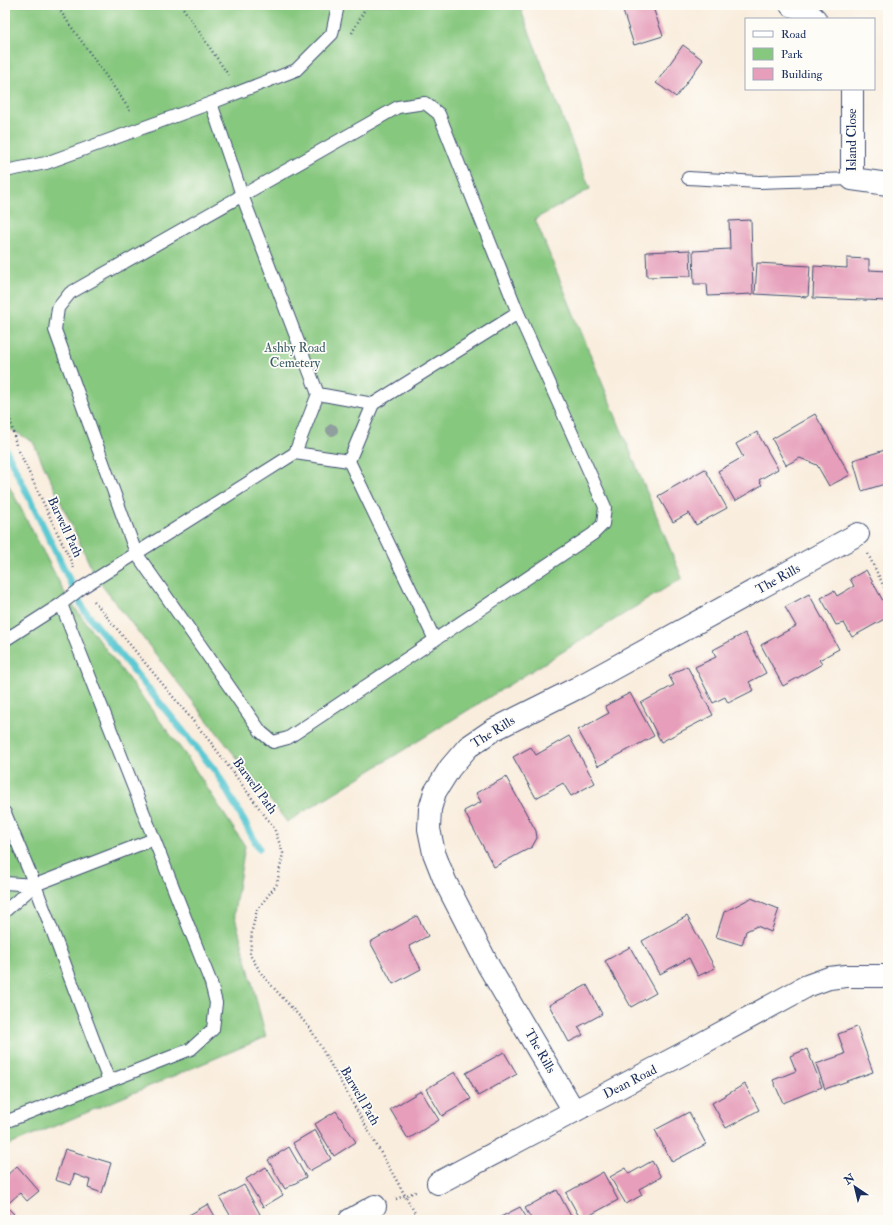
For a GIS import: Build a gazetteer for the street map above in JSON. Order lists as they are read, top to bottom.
{
  "streets": {
    "street": ["Island Close", "The Rills", "Dean Road"],
    "path": ["Barwell Path"]
  },
  "crossings": [
    ["The Rills", "Dean Road"]
  ],
  "parks": ["Ashby Road Cemetery"],
  "legend": ["Road", "Park", "Building"],
  "north": "top left"
}
